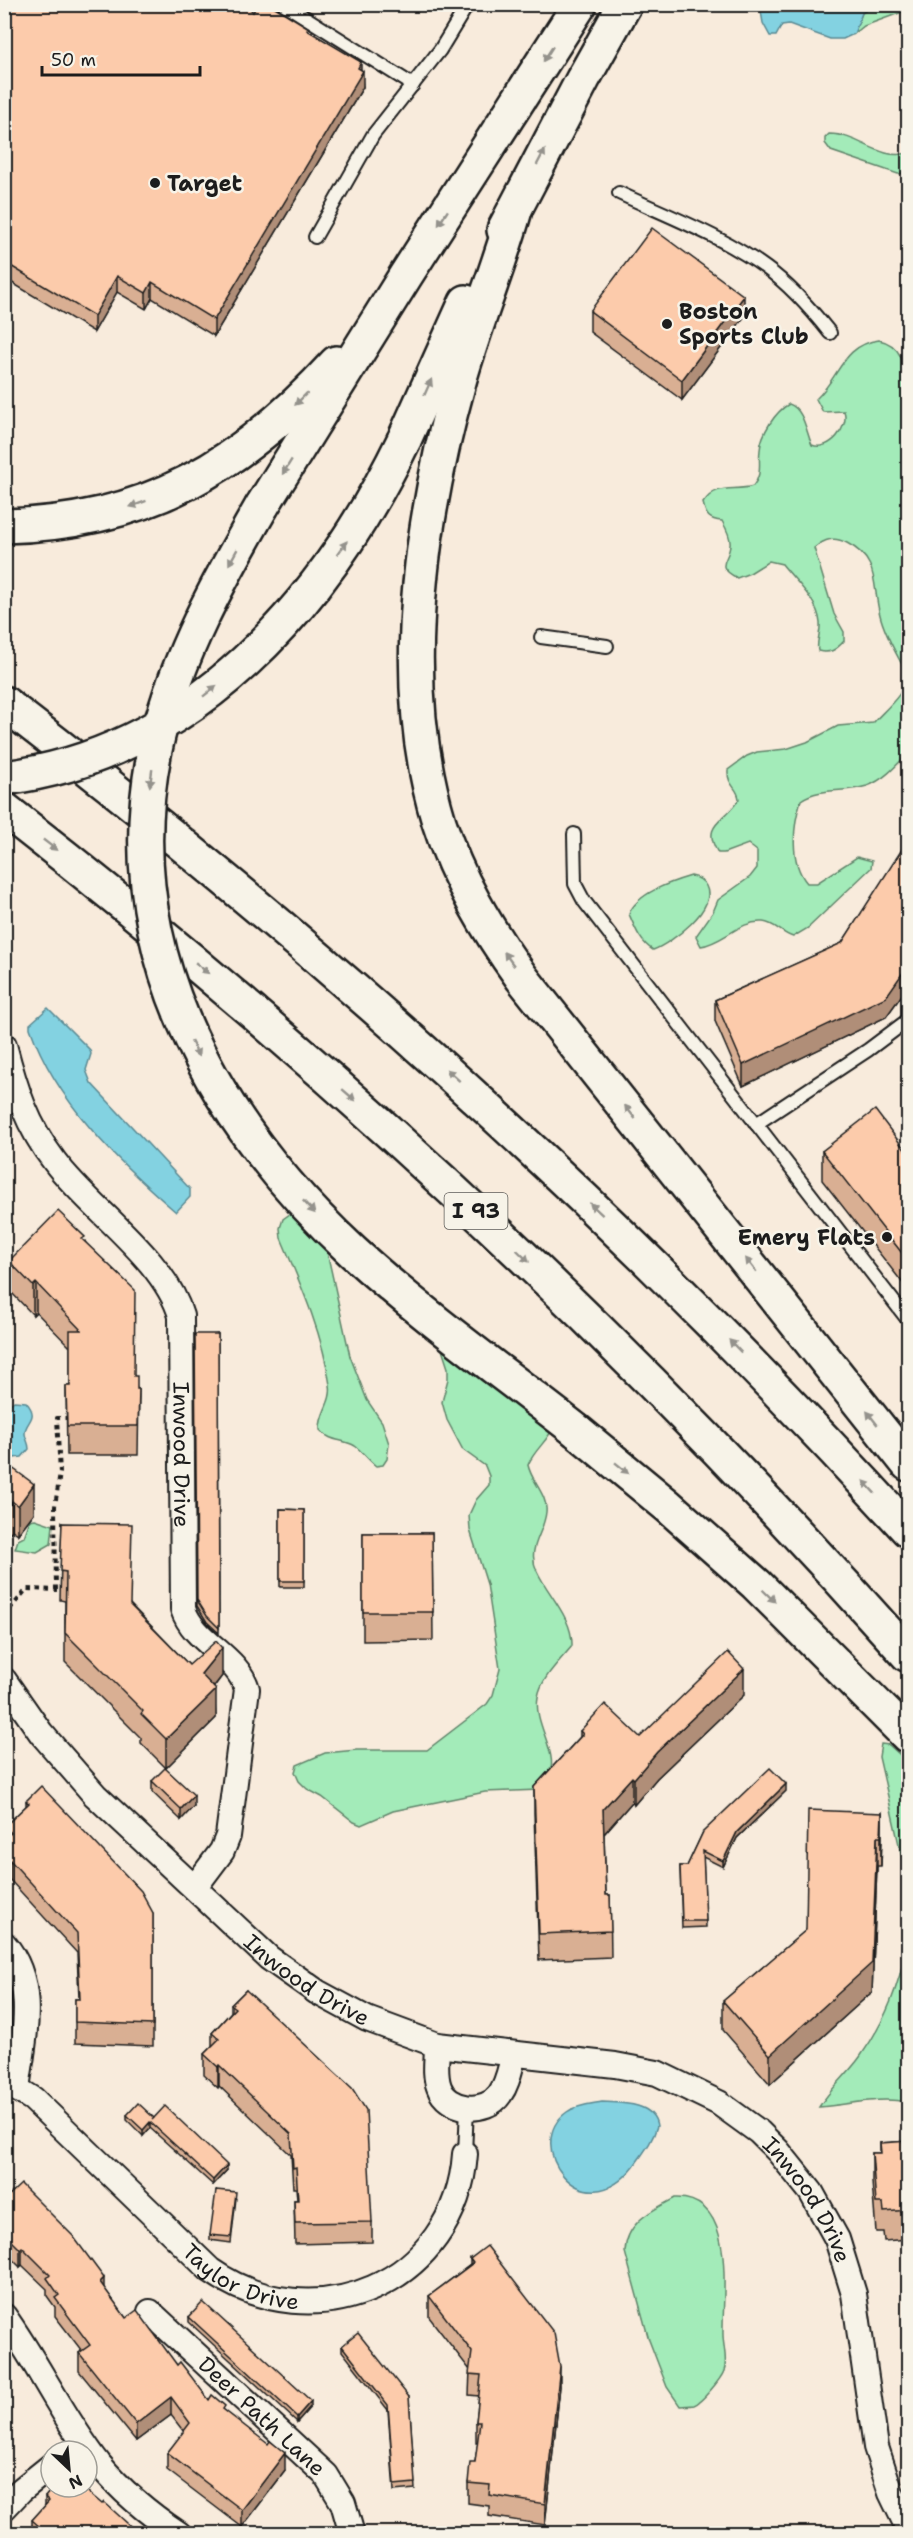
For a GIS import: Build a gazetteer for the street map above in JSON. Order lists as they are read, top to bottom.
{
  "streets": {
    "highway": ["I 93"],
    "street": ["Inwood Drive", "Taylor Drive", "Deer Path Lane"]
  },
  "places": ["Target", "Boston Sports Club", "Emery Flats"],
  "scale_bar": "50 m",
  "north": "bottom right"
}
